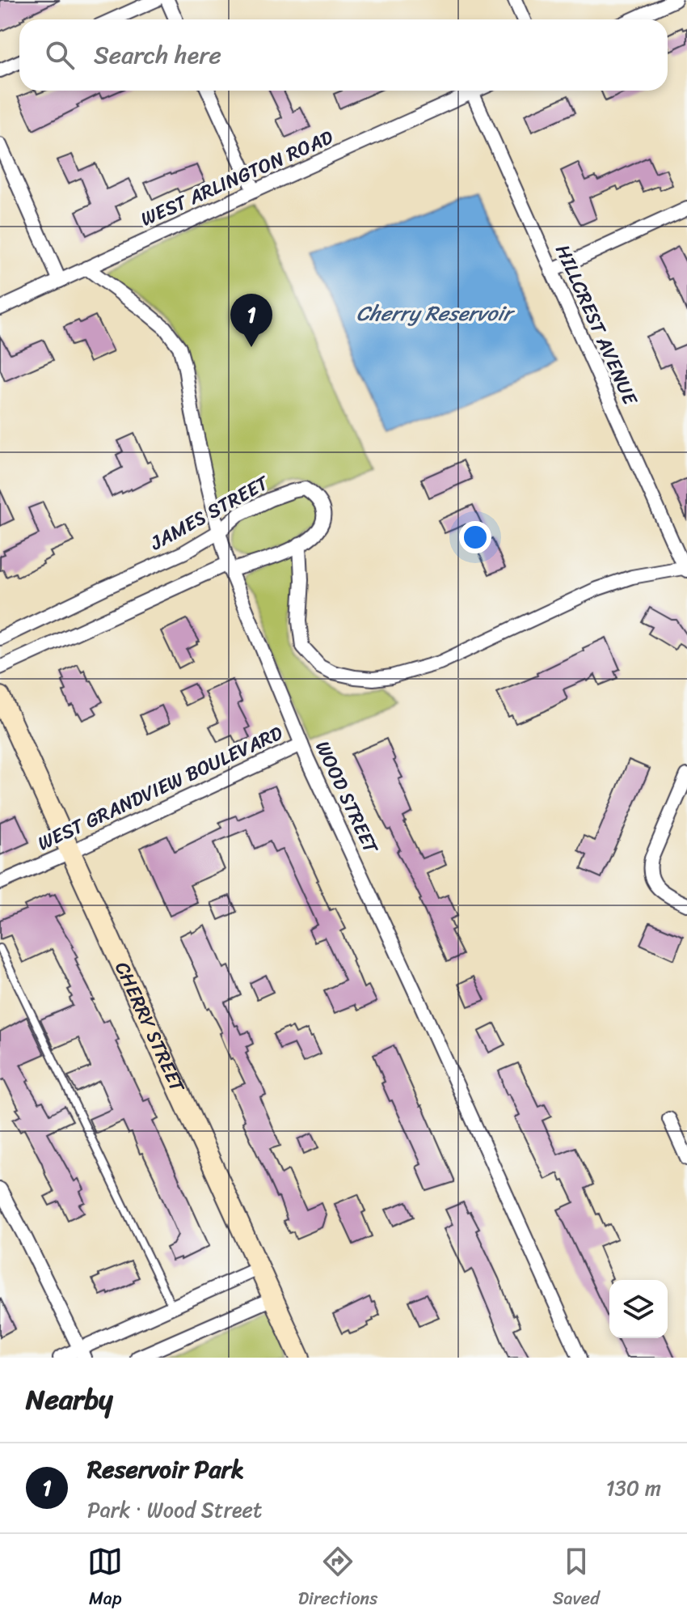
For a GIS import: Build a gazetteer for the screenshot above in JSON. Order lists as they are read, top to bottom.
{
  "streets": {
    "street": [
      "WEST ARLINGTON ROAD",
      "HILLCREST AVENUE",
      "JAMES STREET",
      "WEST GRANDVIEW BOULEVARD",
      "WOOD STREET",
      "CHERRY STREET"
    ]
  },
  "crossings": [
    ["WEST ARLINGTON ROAD", "HILLCREST AVENUE"],
    ["WEST ARLINGTON ROAD", "WOOD STREET"],
    ["JAMES STREET", "WOOD STREET"],
    ["WEST GRANDVIEW BOULEVARD", "WOOD STREET"],
    ["WEST GRANDVIEW BOULEVARD", "CHERRY STREET"]
  ],
  "water": ["Cherry Reservoir"],
  "page": {
    "search": "Search here",
    "pins": "1",
    "heading": "Nearby",
    "list": [
      {
        "mark": "1",
        "name": "Reservoir Park",
        "note": "Park · Wood Street",
        "value": "130 m"
      }
    ],
    "nav": ["Map", "Directions", "Saved"]
  }
}
